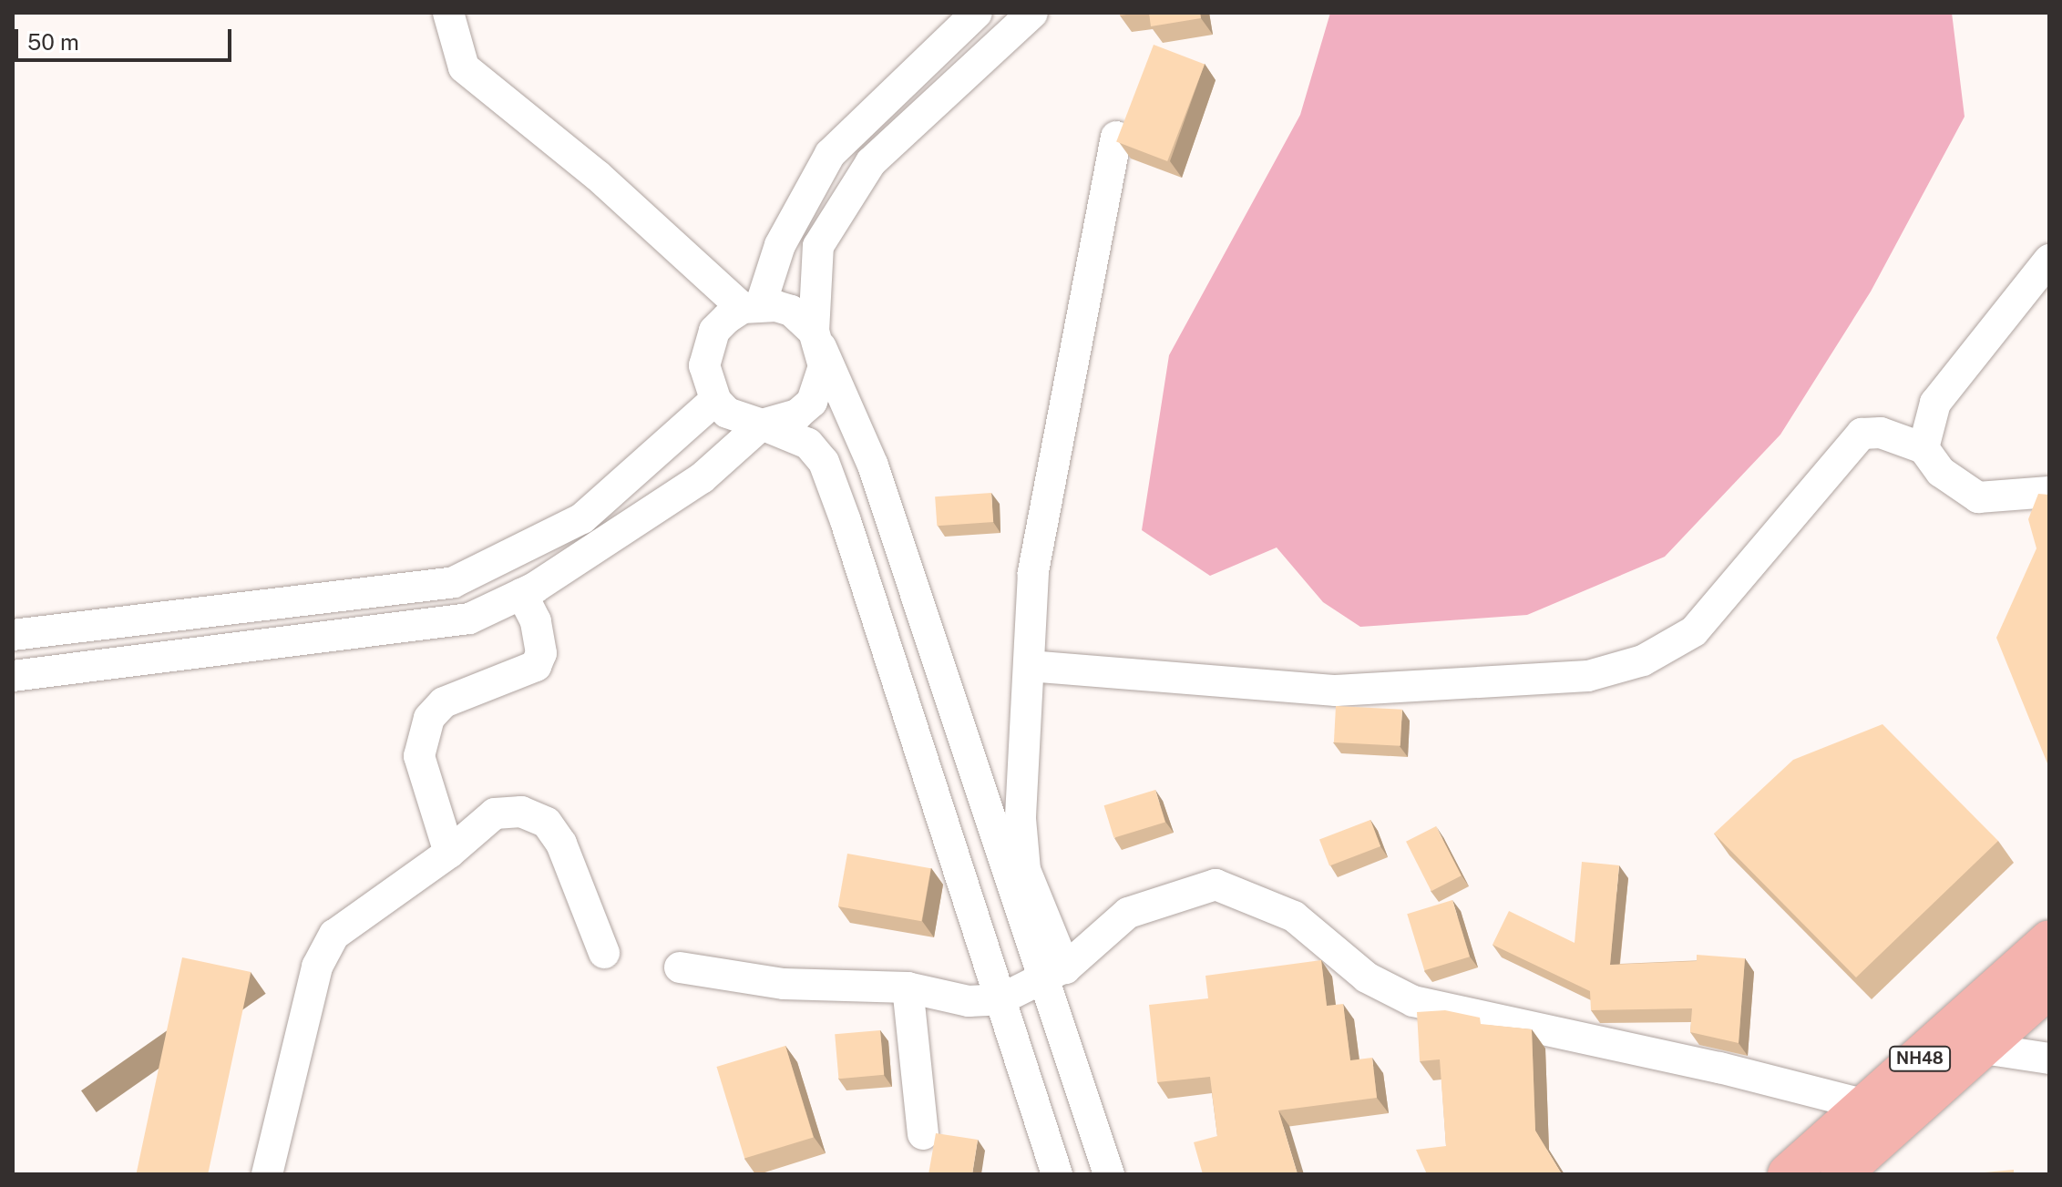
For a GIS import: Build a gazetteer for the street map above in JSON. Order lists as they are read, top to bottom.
{
  "streets": {
    "highway": ["NH48"]
  },
  "scale_bar": "50 m"
}
